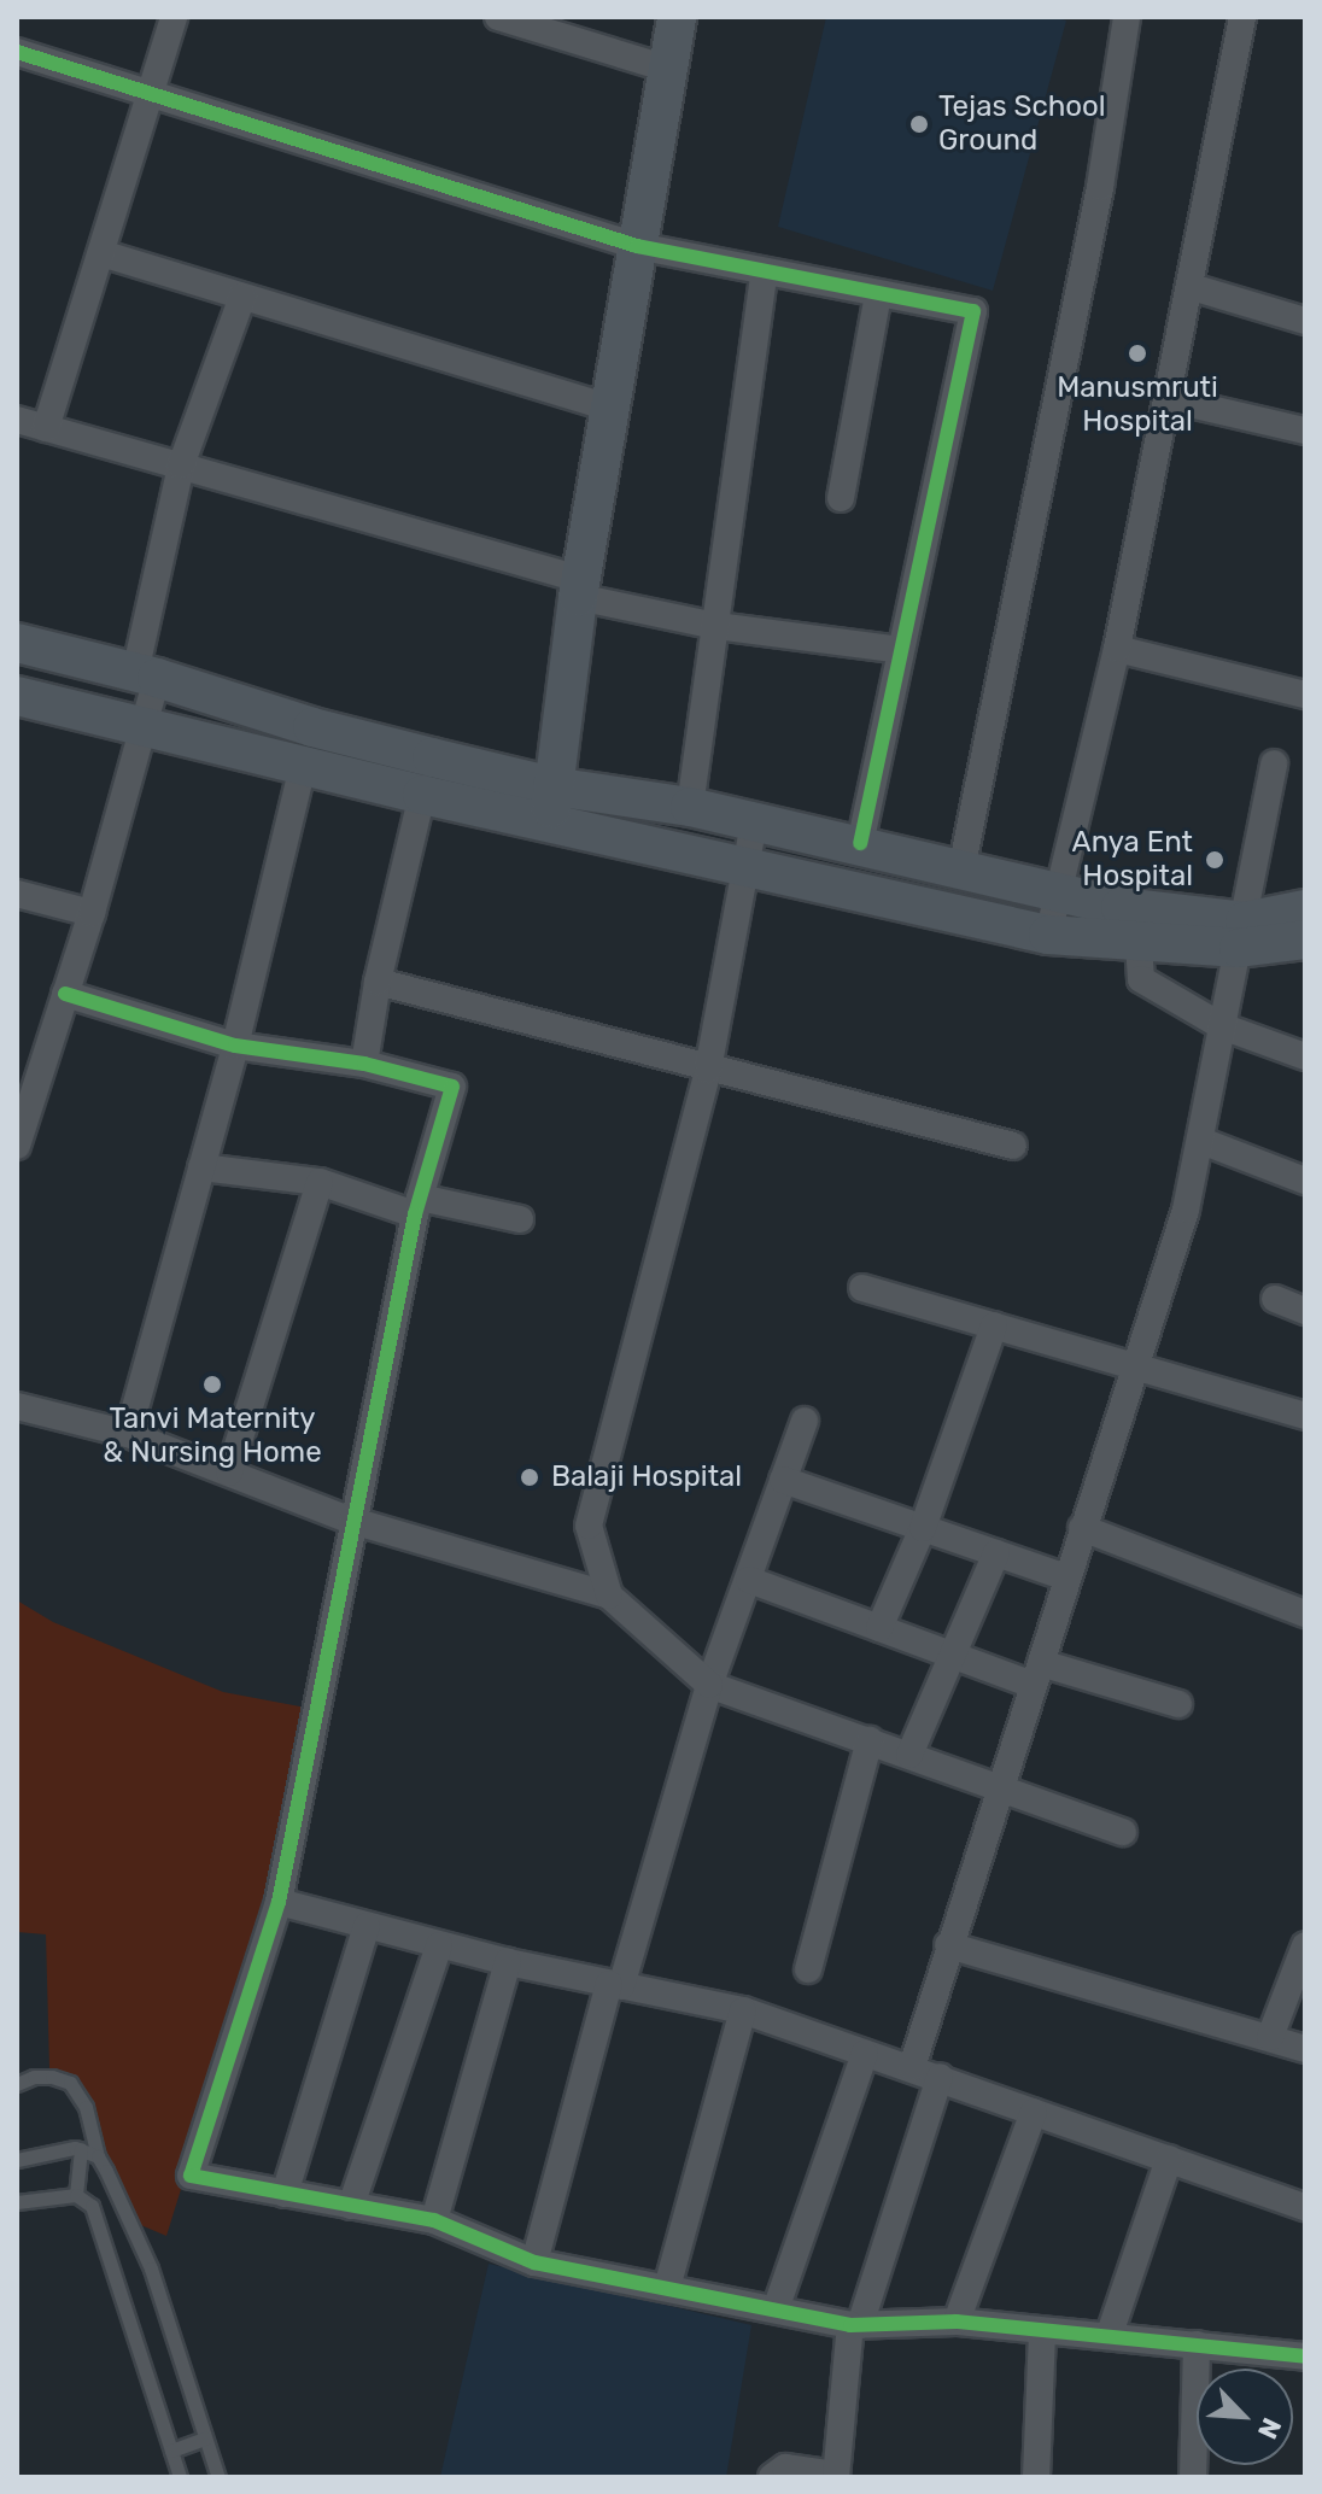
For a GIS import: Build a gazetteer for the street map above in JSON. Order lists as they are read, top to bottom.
{
  "places": [
    "Tejas School Ground",
    "Manusmruti Hospital",
    "Anya Ent Hospital",
    "Tanvi Maternity & Nursing Home",
    "Balaji Hospital"
  ],
  "north": "bottom right"
}
